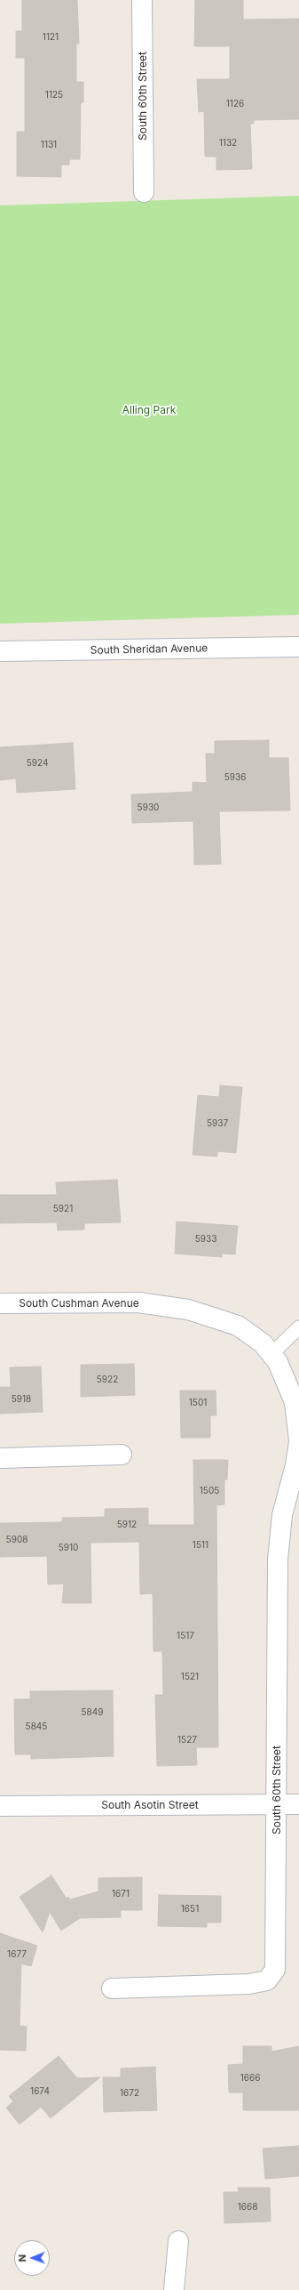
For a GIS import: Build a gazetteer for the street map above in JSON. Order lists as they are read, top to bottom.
{
  "streets": {
    "street": [
      "South 60th Street",
      "South Sheridan Avenue",
      "South Cushman Avenue",
      "South Asotin Street"
    ]
  },
  "crossings": [
    ["South 60th Street", "South Cushman Avenue"],
    ["South 60th Street", "South Asotin Street"]
  ],
  "parks": ["Alling Park"],
  "house_numbers": [
    "1121",
    "1125",
    "1126",
    "1132",
    "1131",
    "5924",
    "5936",
    "5930",
    "5937",
    "5921",
    "5933",
    "5922",
    "5918",
    "1501",
    "1505",
    "5912",
    "5908",
    "1511",
    "5910",
    "1517",
    "1521",
    "5849",
    "5845",
    "1527",
    "1671",
    "1651",
    "1677",
    "1666",
    "1674",
    "1672",
    "1668"
  ],
  "north": "left"
}
